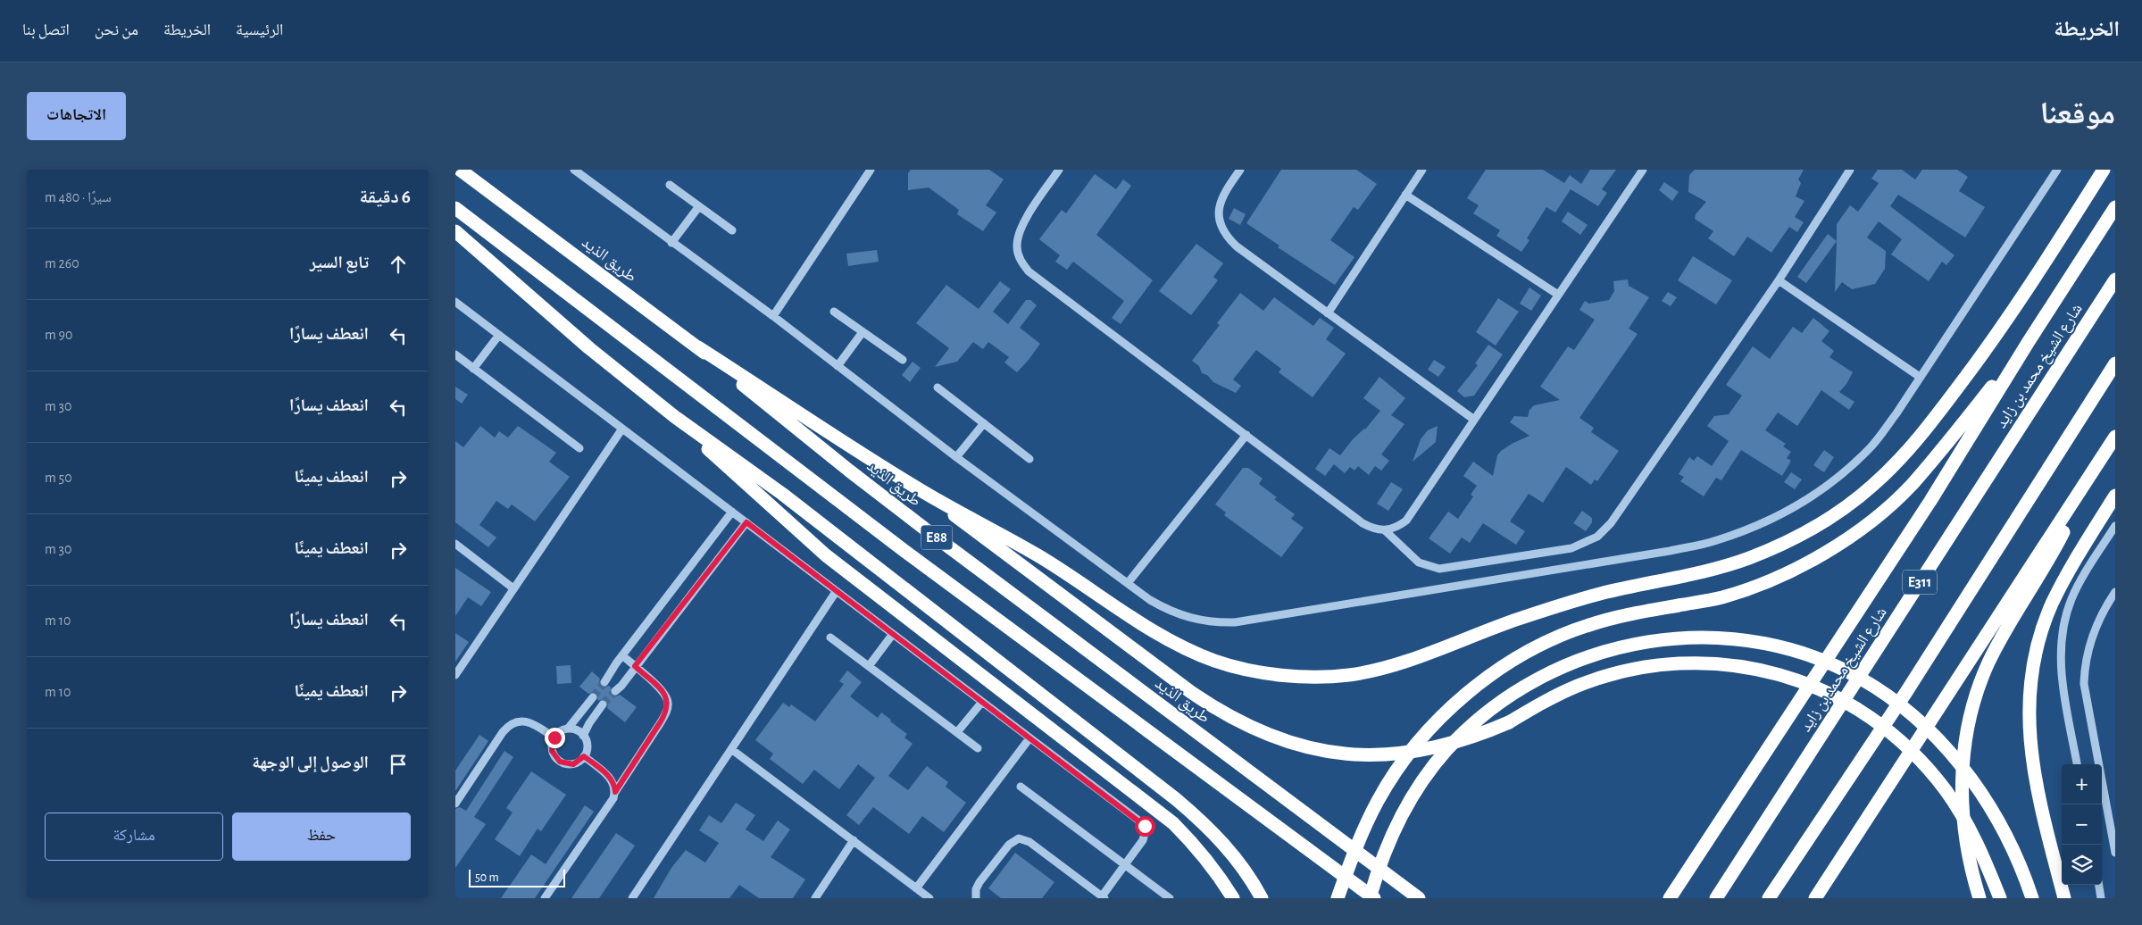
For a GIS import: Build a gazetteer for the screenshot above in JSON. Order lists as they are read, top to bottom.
{
  "streets": {
    "highway": [
      "طريق الذيد",
      "شارع الشيخ محمد بن زايد",
      "E88",
      "E311"
    ]
  },
  "scale_bar": "50 m",
  "page": {
    "header": "الخريطة",
    "nav": [
      "الرئيسية",
      "الخريطة",
      "من نحن",
      "اتصل بنا"
    ],
    "title": "موقعنا",
    "buttons": [
      "الاتجاهات",
      ["حفظ", "مشاركة"]
    ],
    "heading": ["6 دقيقة", "سيرًا · 480 m"],
    "list": [
      ["تابع السير", "260 m"],
      ["انعطف يسارًا", "90 m"],
      ["انعطف يسارًا", "30 m"],
      ["انعطف يمينًا", "50 m"],
      ["انعطف يمينًا", "30 m"],
      ["انعطف يسارًا", "10 m"],
      ["انعطف يمينًا", "10 m"],
      "الوصول إلى الوجهة"
    ],
    "map_buttons": ["+", "−"],
    "scale": "50 m"
  }
}
